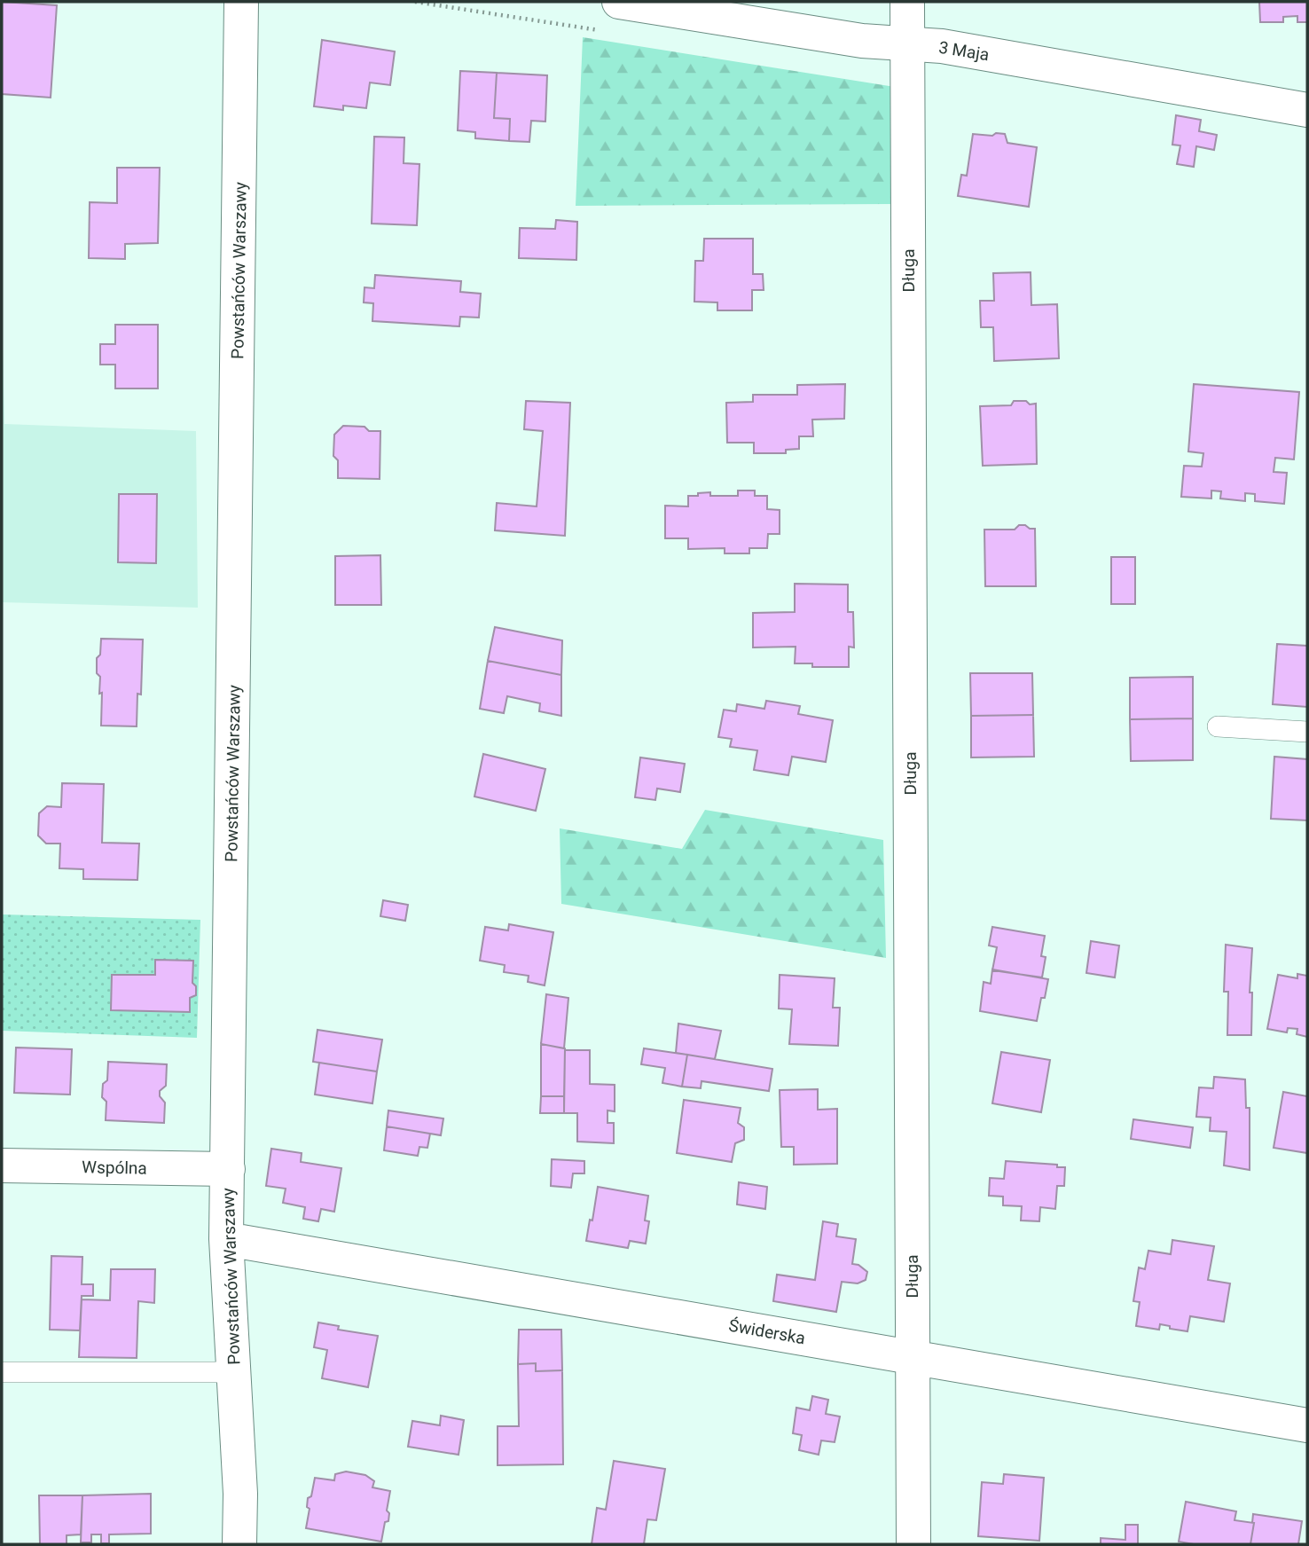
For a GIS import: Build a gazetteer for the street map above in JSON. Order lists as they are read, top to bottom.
{
  "streets": {
    "street": [
      "3 Maja",
      "Powstańców Warszawy",
      "Długa",
      "Wspólna",
      "Świderska"
    ]
  },
  "crossings": [
    ["3 Maja", "Długa"],
    ["Powstańców Warszawy", "Wspólna"],
    ["Powstańców Warszawy", "Świderska"],
    ["Długa", "Świderska"]
  ]
}
